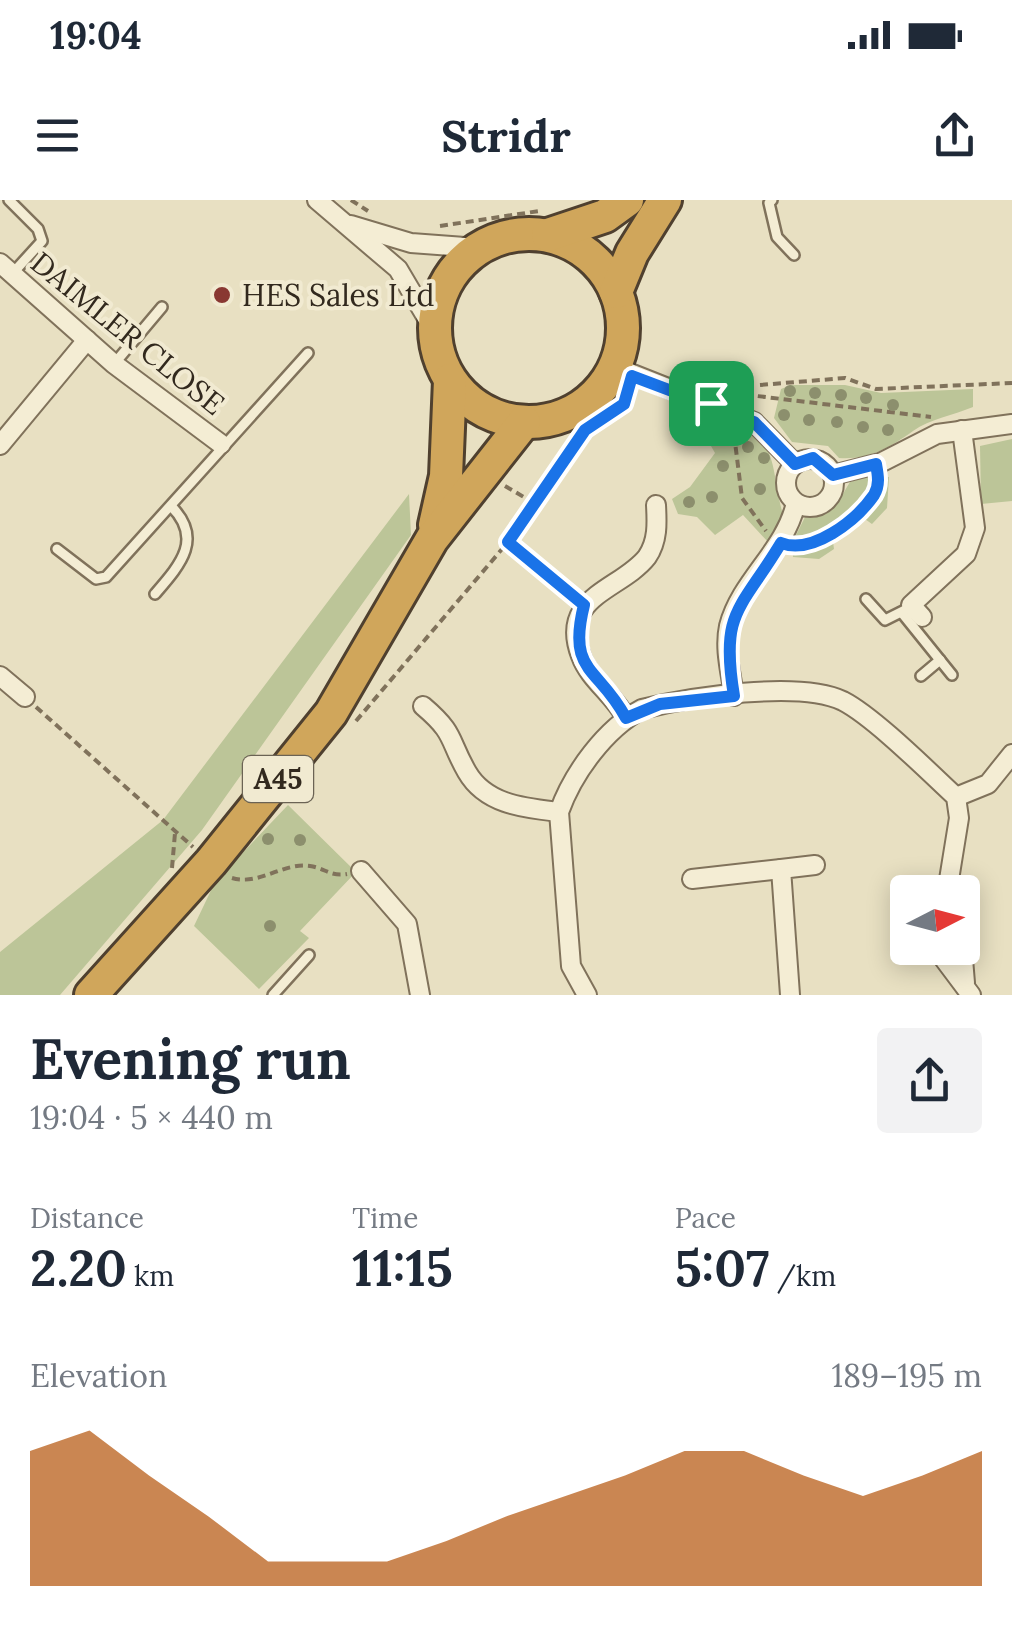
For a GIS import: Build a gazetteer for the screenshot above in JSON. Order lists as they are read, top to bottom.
{
  "streets": {
    "highway": ["A45"],
    "street": ["DAIMLER CLOSE"]
  },
  "places": ["HES Sales Ltd"],
  "north": "right",
  "page": {
    "status": "19:04",
    "header": "Stridr",
    "heading": ["Evening run", "19:04 · 5 × 440 m"],
    "stats": [
      ["Distance", "2.20 km"],
      ["Time", "11:15"],
      ["Pace", "5:07 /km"]
    ],
    "chart": ["Elevation", "189–195 m"]
  }
}
